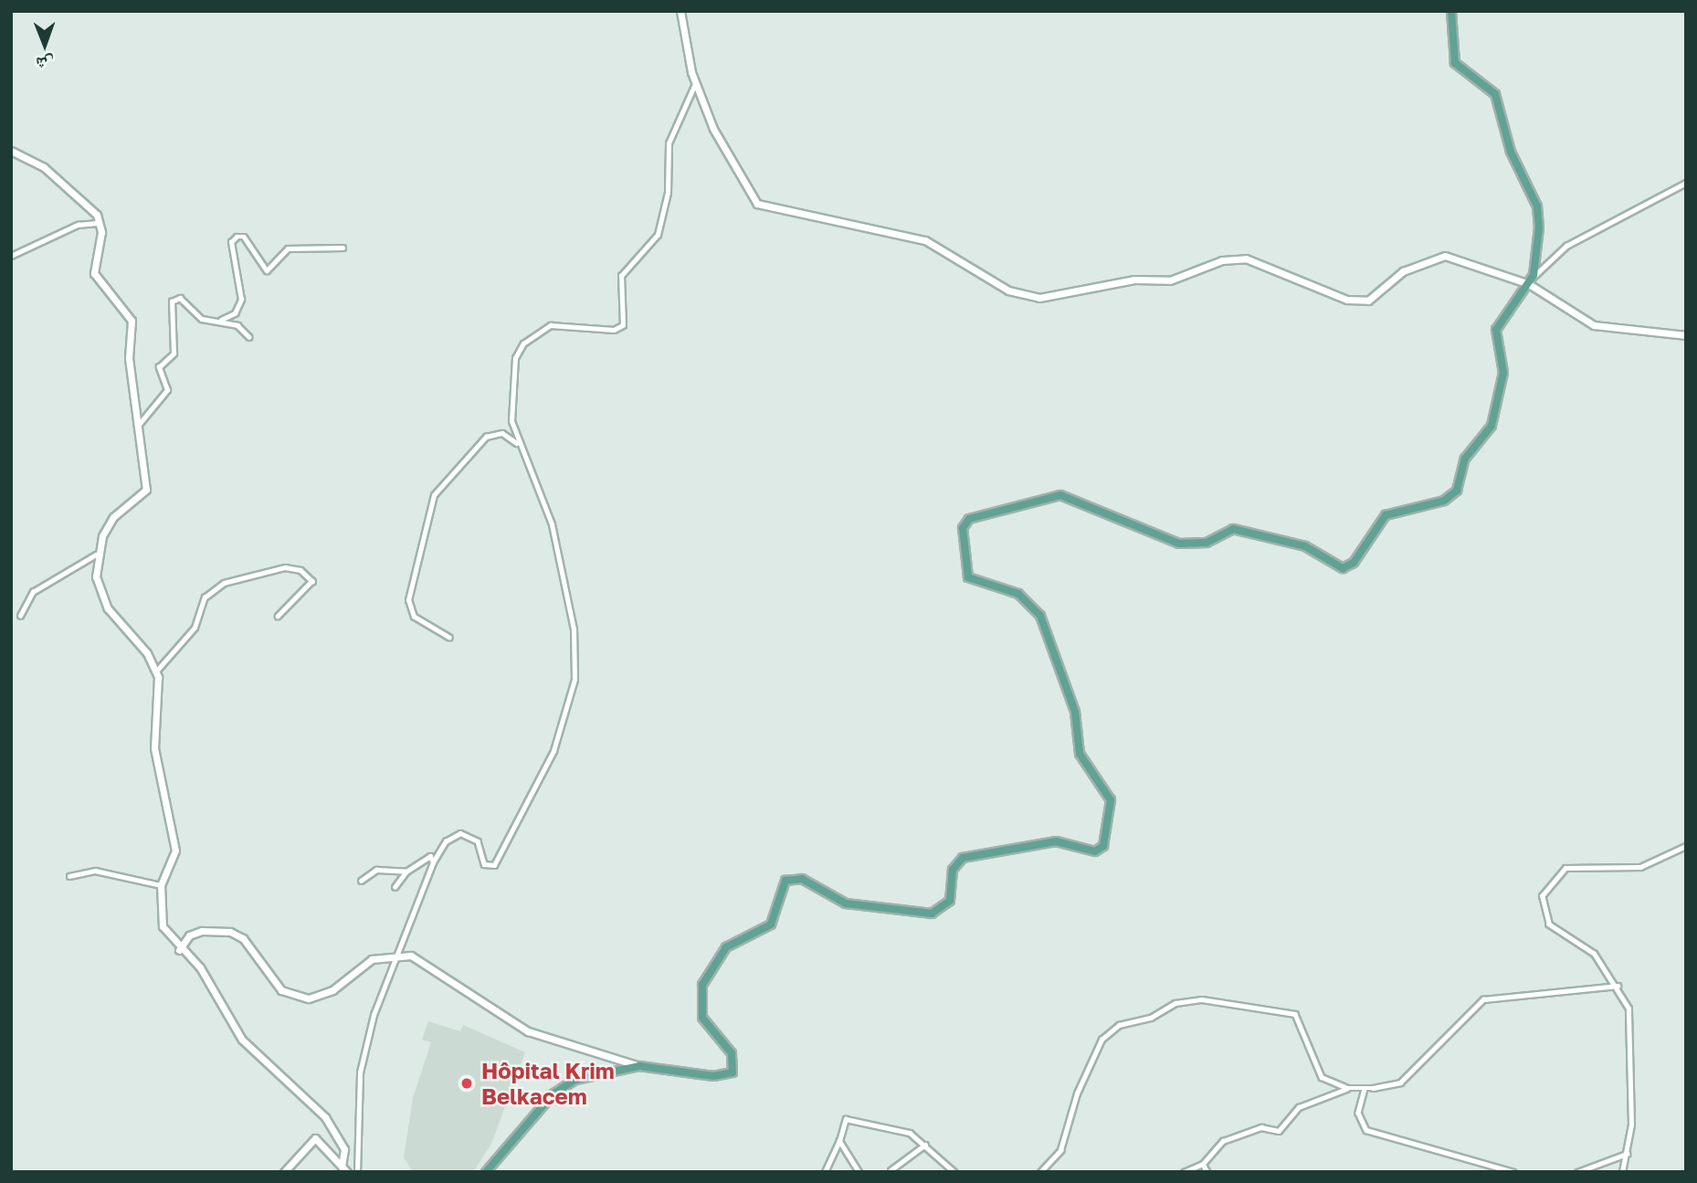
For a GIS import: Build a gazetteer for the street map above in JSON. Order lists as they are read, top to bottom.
{
  "places": ["Hôpital Krim Belkacem"],
  "north": "bottom"
}
